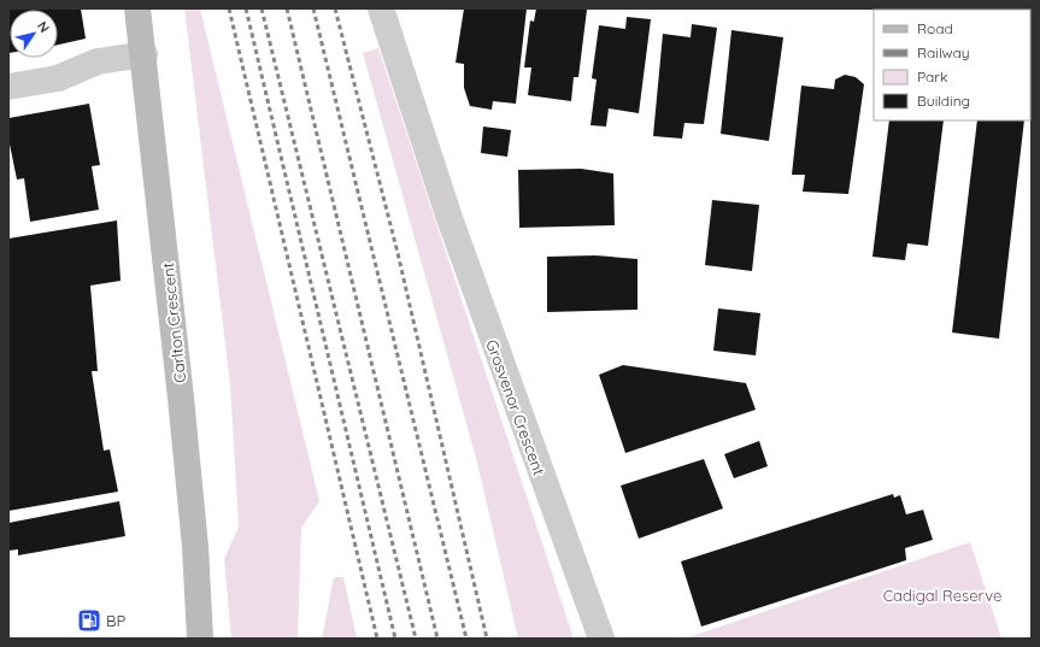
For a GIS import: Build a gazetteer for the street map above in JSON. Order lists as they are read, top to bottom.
{
  "streets": {
    "main road": ["Carlton Crescent"],
    "street": ["Grosvenor Crescent"]
  },
  "parks": ["Cadigal Reserve"],
  "places": {
    "fuel station": ["BP"]
  },
  "legend": [
    "Road",
    "Railway",
    "Park",
    "Building"
  ],
  "north": "top right"
}
